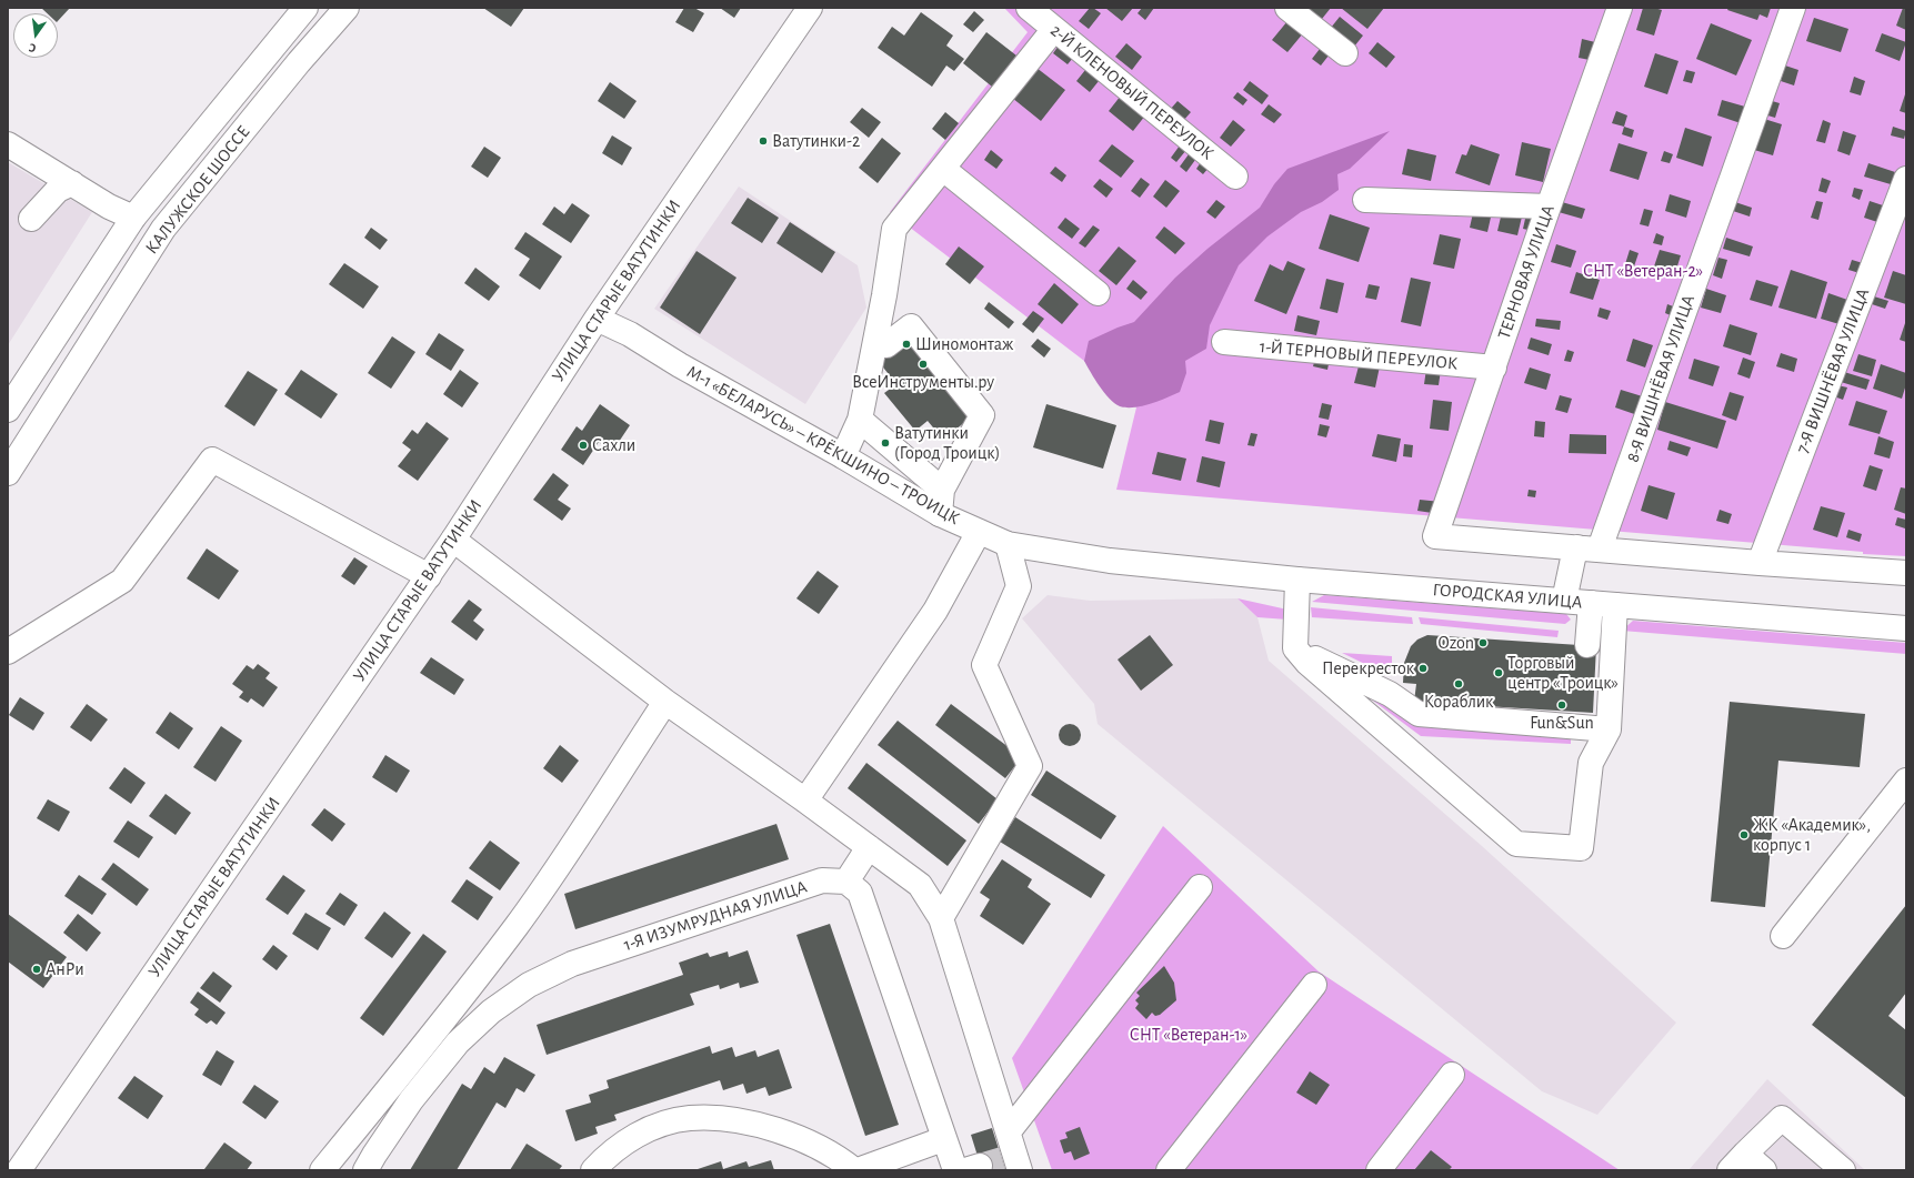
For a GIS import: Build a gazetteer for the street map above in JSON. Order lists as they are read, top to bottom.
{
  "streets": {
    "main road": [
      "2-Й КЛЕНОВЫЙ ПЕРЕУЛОК",
      "КАЛУЖСКОЕ ШОССЕ",
      "ТЕРНОВАЯ УЛИЦА",
      "УЛИЦА СТАРЫЕ ВАТУТИНКИ",
      "1-Й ТЕРНОВЫЙ ПЕРЕУЛОК",
      "7-Я ВИШНЁВАЯ УЛИЦА",
      "8-Я ВИШНЁВАЯ УЛИЦА",
      "М-1 «БЕЛАРУСЬ» – КРЁКШИНО – ТРОИЦК",
      "ГОРОДСКАЯ УЛИЦА",
      "1-Я ИЗУМРУДНАЯ УЛИЦА"
    ]
  },
  "crossings": [
    ["ТЕРНОВАЯ УЛИЦА", "1-Й ТЕРНОВЫЙ ПЕРЕУЛОК"],
    ["ТЕРНОВАЯ УЛИЦА", "8-Я ВИШНЁВАЯ УЛИЦА"],
    ["УЛИЦА СТАРЫЕ ВАТУТИНКИ", "М-1 «БЕЛАРУСЬ» – КРЁКШИНО – ТРОИЦК"],
    ["8-Я ВИШНЁВАЯ УЛИЦА", "ГОРОДСКАЯ УЛИЦА"],
    ["М-1 «БЕЛАРУСЬ» – КРЁКШИНО – ТРОИЦК", "ГОРОДСКАЯ УЛИЦА"]
  ],
  "parks": ["СНТ «Ветеран-2»", "СНТ «Ветеран-1»"],
  "places": [
    "Ватутинки-2",
    "Шиномонтаж",
    "ВсеИнструменты.ру",
    "Ватутинки (Город Троицк)",
    "Сахли",
    "Ozon",
    "Перекресток",
    "Торговый центр «Троицк»",
    "Кораблик",
    "Fun&Sun",
    "ЖК «Академик», корпус 1",
    "АнРи"
  ],
  "north": "bottom"
}
